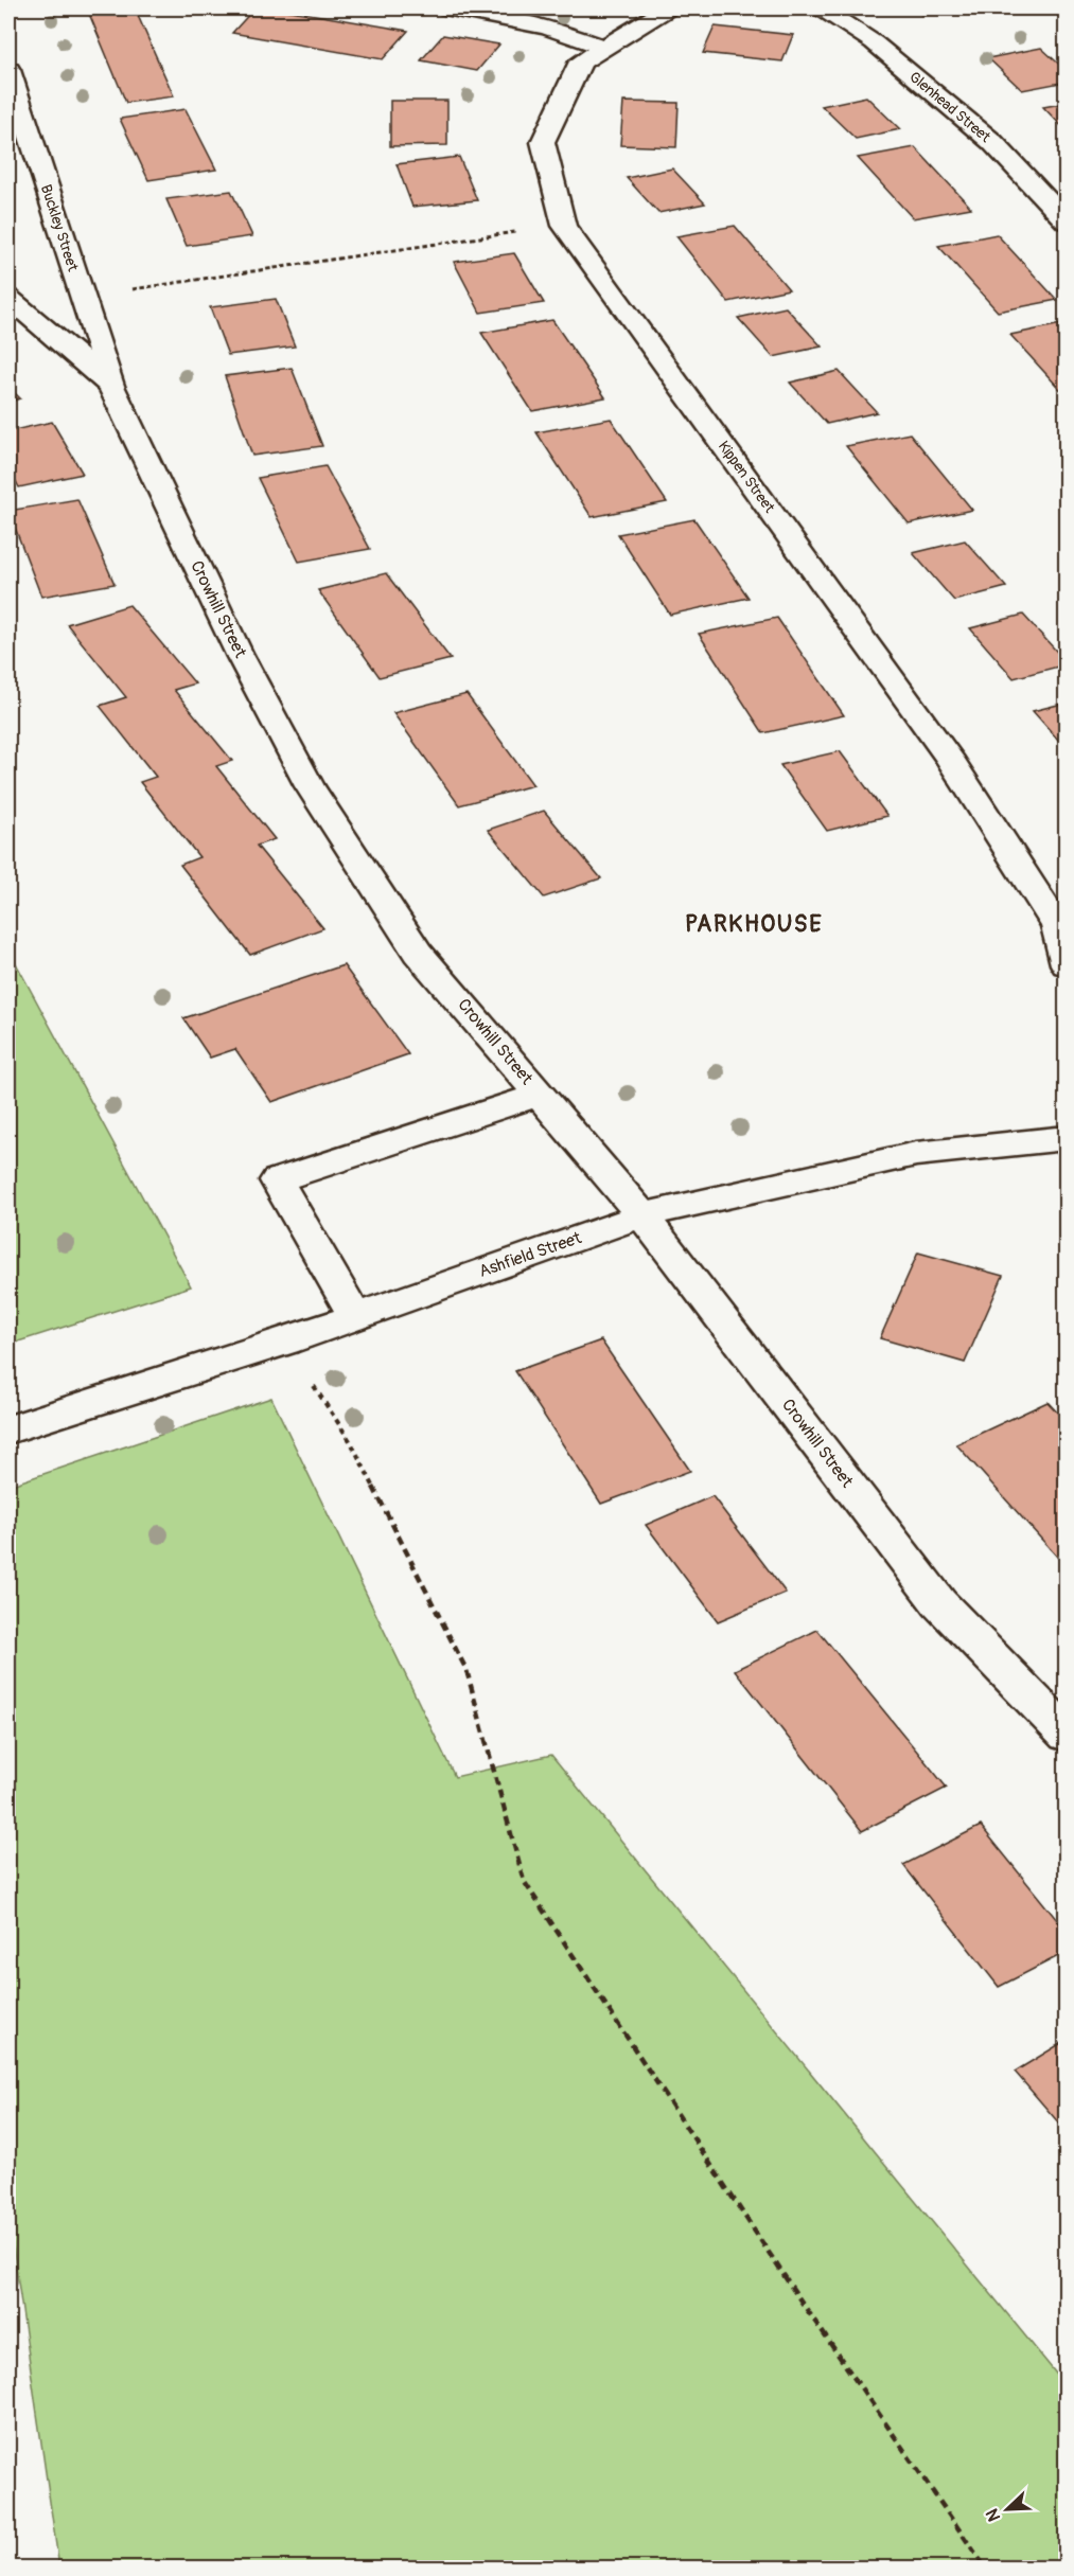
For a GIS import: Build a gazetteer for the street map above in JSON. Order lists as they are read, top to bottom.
{
  "streets": {
    "street": [
      "Glenhead Street",
      "Buckley Street",
      "Kippen Street",
      "Crowhill Street",
      "Ashfield Street"
    ]
  },
  "crossings": [
    ["Buckley Street", "Crowhill Street"],
    ["Crowhill Street", "Ashfield Street"]
  ],
  "districts": ["PARKHOUSE"],
  "north": "bottom left"
}
